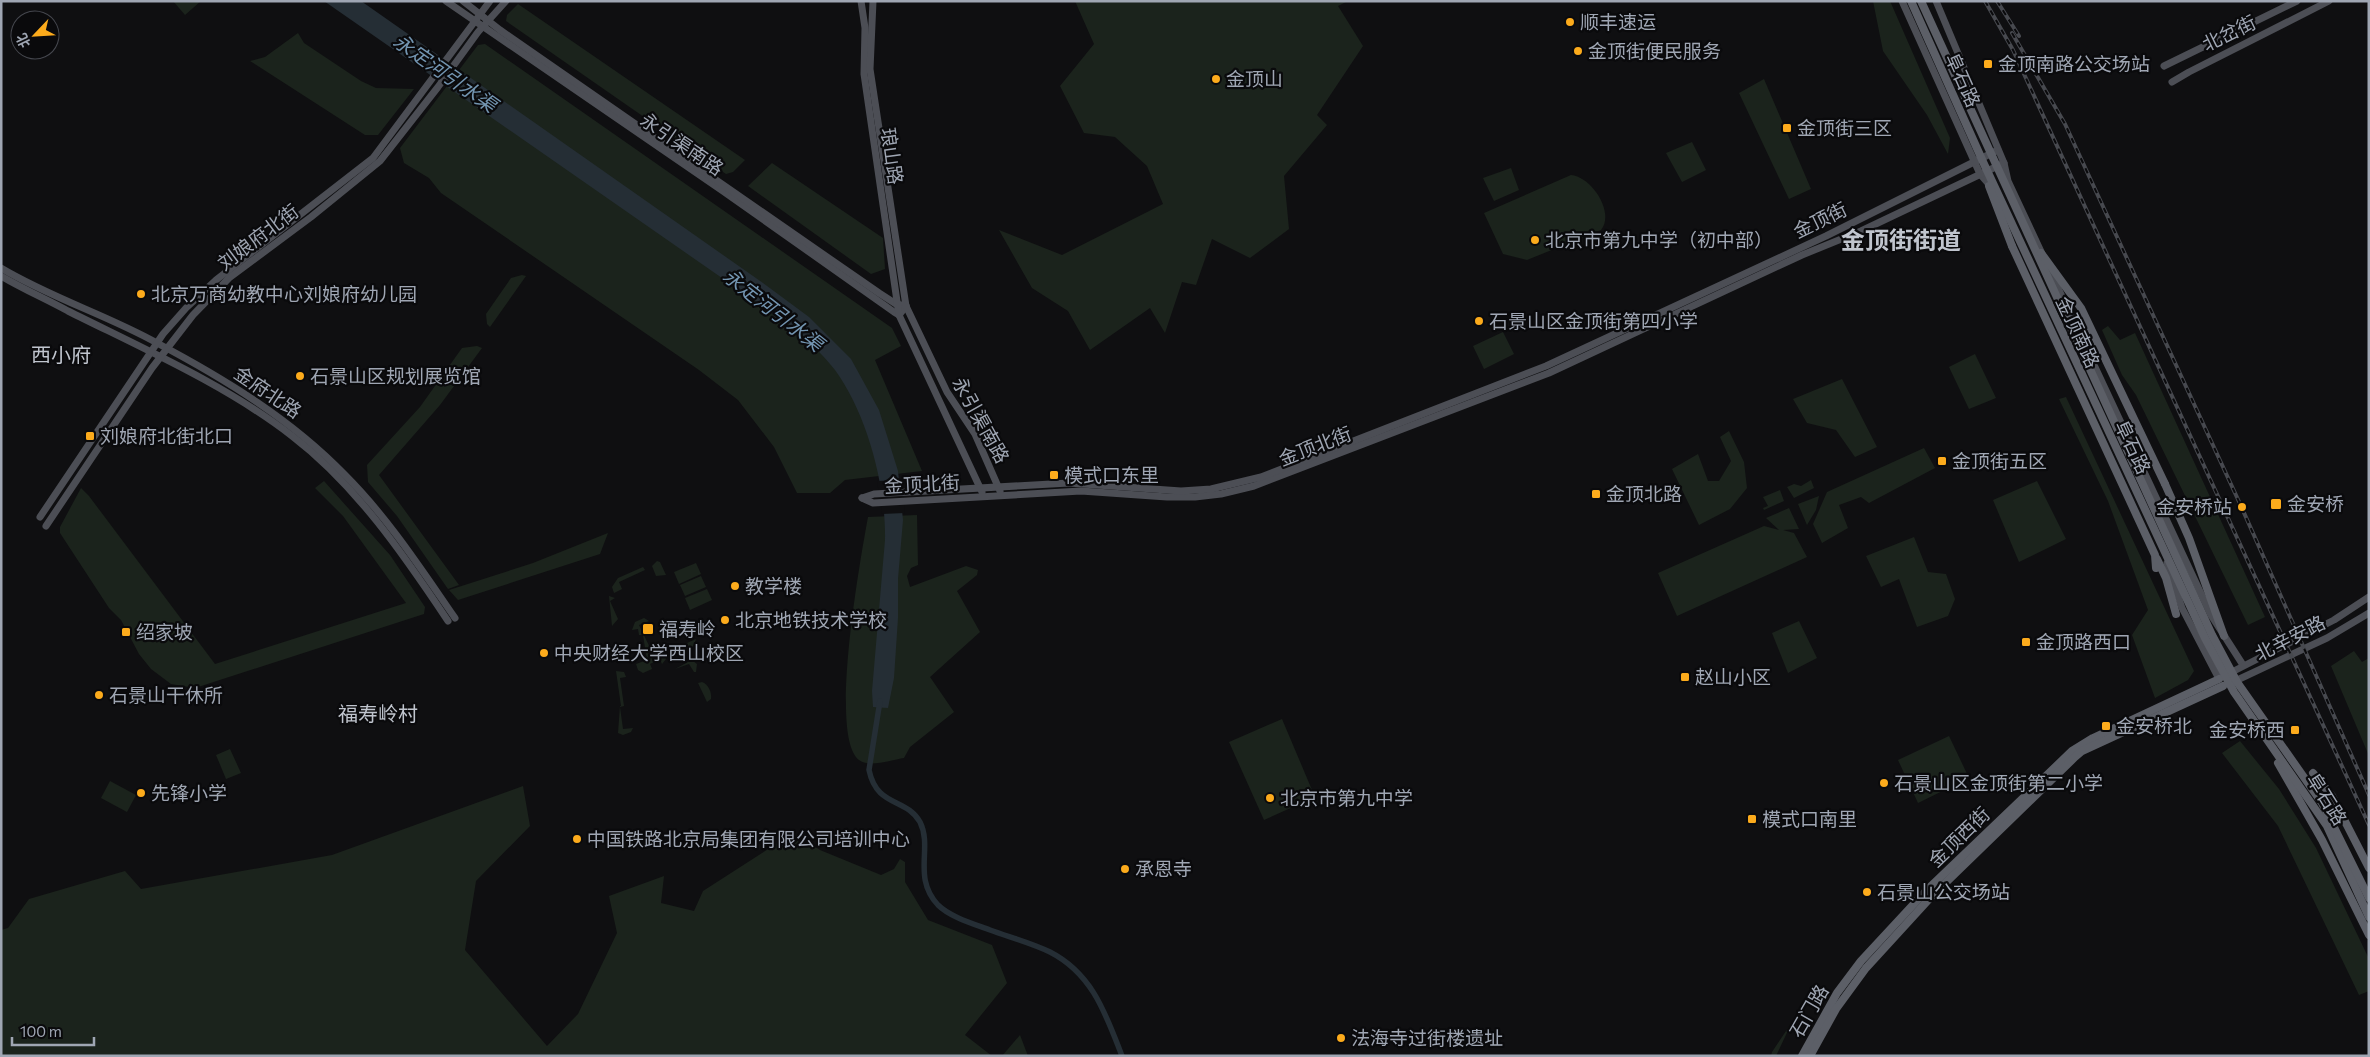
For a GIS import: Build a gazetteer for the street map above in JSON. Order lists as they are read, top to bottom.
{
  "streets": {
    "highway": ["阜石路", "金顶西街", "石门路"],
    "main road": [
      "北岔街",
      "永引渠南路",
      "琅山路",
      "金顶街",
      "刘娘府北街",
      "金顶南路",
      "金府北路",
      "金顶北街",
      "北辛安路"
    ]
  },
  "crossings": [
    ["永引渠南路", "琅山路"],
    ["永引渠南路", "刘娘府北街"],
    ["永引渠南路", "金顶北街"],
    ["金顶街", "金顶南路"],
    ["金顶街", "金顶北街"],
    ["刘娘府北街", "金府北路"],
    ["金顶南路", "北辛安路"],
    ["金顶南路", "金顶西街"],
    ["北辛安路", "金顶西街"],
    ["金顶西街", "石门路"]
  ],
  "districts": ["金顶街街道", "西小府", "福寿岭村"],
  "water": ["永定河引水渠"],
  "places": {
    "other": [
      "顺丰速运",
      "金顶街便民服务",
      "金顶山",
      "北京市第九中学（初中部）",
      "北京万商幼教中心刘娘府幼儿园",
      "石景山区金顶街第四小学",
      "石景山区规划展览馆",
      "金安桥站",
      "教学楼",
      "北京地铁技术学校",
      "中央财经大学西山校区",
      "石景山干休所",
      "石景山区金顶街第二小学",
      "先锋小学",
      "北京市第九中学",
      "中国铁路北京局集团有限公司培训中心",
      "承恩寺",
      "石景山公交场站",
      "法海寺过街楼遗址"
    ],
    "transit": [
      "金顶南路公交场站",
      "金顶街三区",
      "刘娘府北街北口",
      "金顶街五区",
      "模式口东里",
      "金顶北路",
      "金安桥",
      "福寿岭",
      "绍家坡",
      "金顶路西口",
      "赵山小区",
      "金安桥北",
      "金安桥西",
      "模式口南里"
    ]
  },
  "scale_bar": "100 m",
  "north": "bottom left"
}
